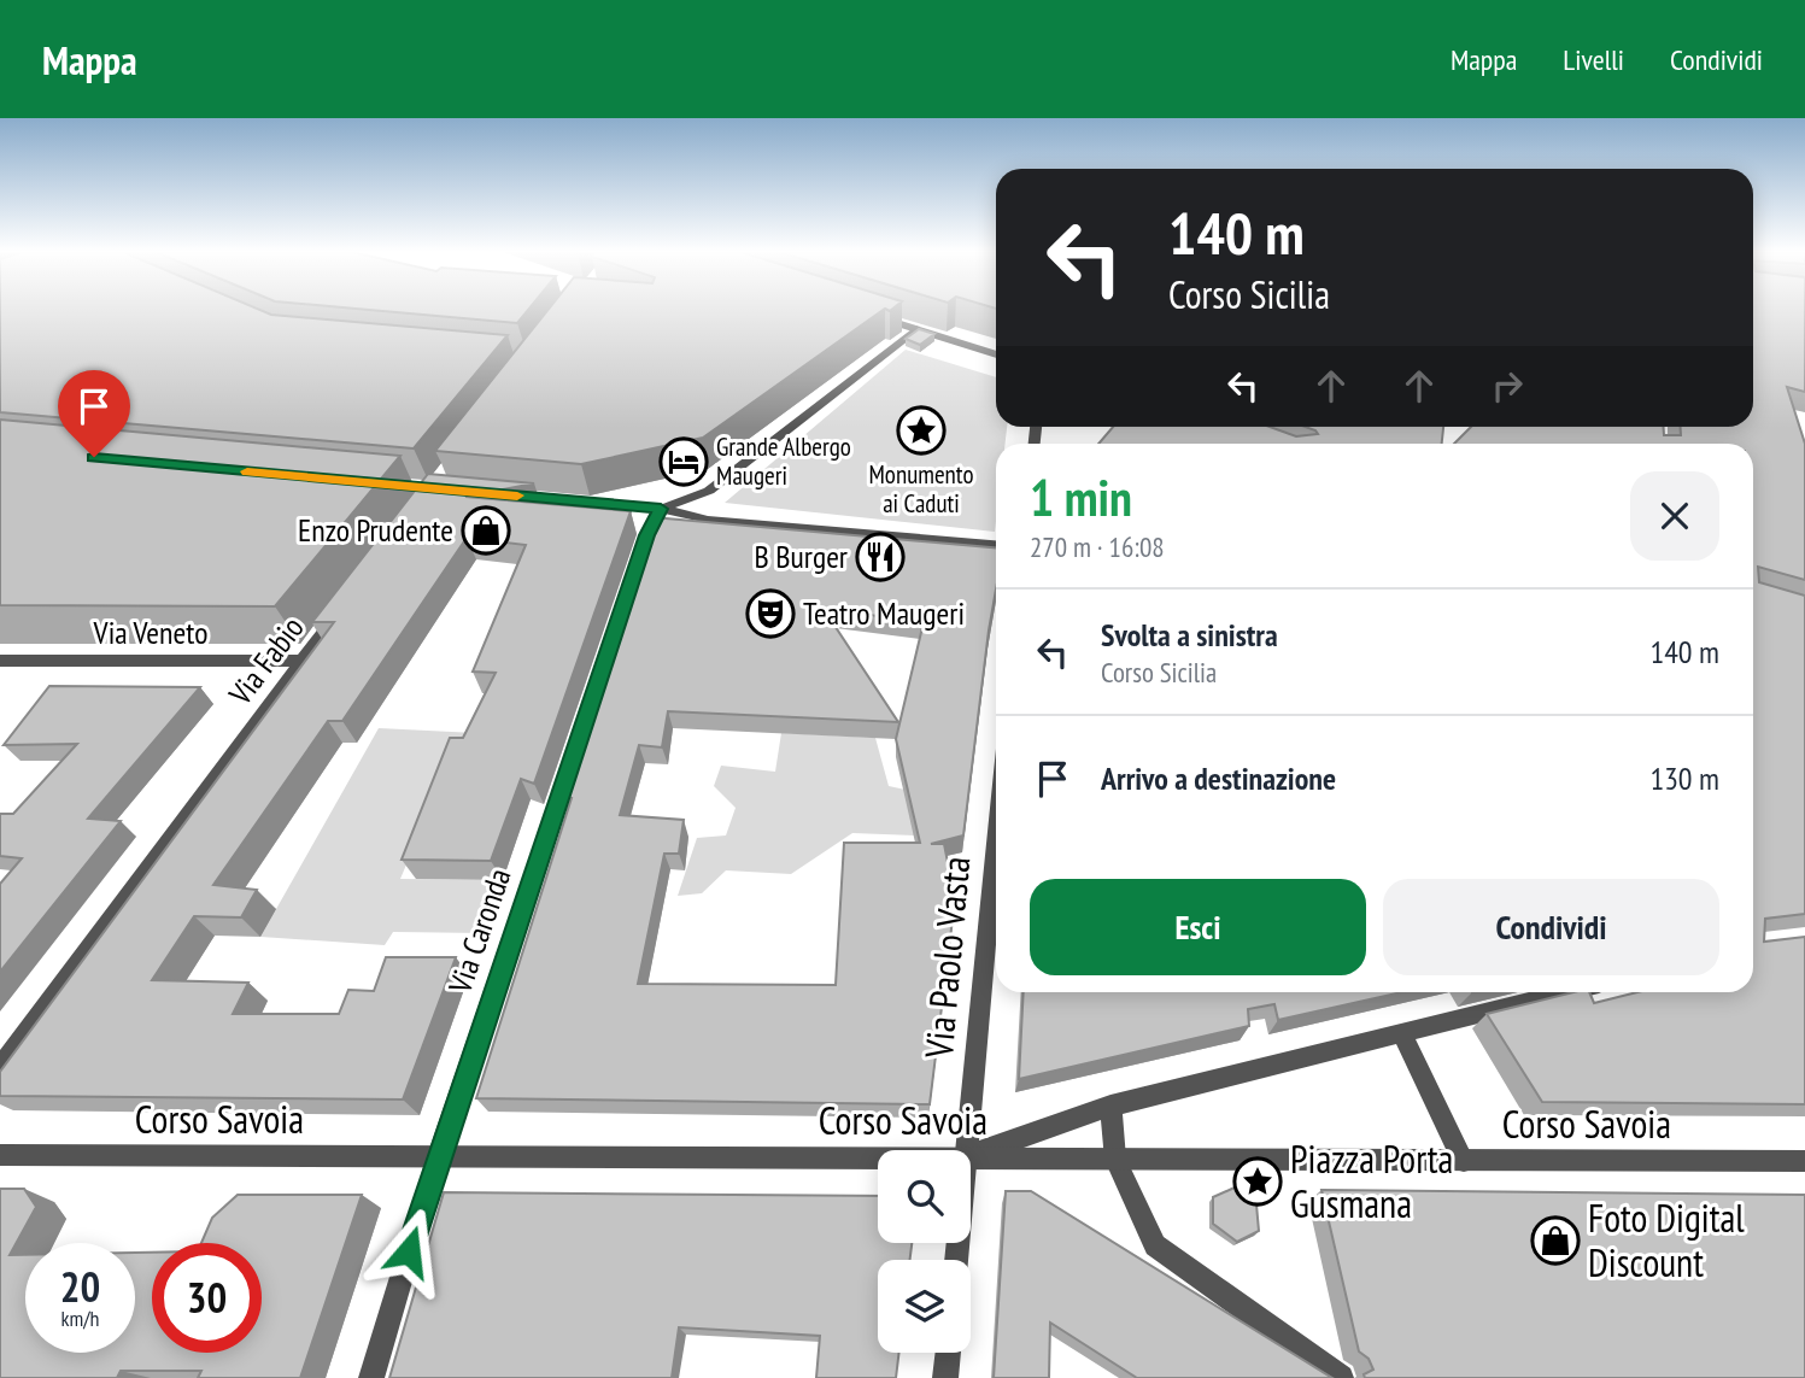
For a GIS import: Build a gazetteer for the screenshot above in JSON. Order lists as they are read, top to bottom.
{
  "streets": {
    "street": [
      "Via Veneto",
      "Via Fabio",
      "Via Caronda",
      "Via Paolo Vasta",
      "Corso Savoia"
    ]
  },
  "crossings": [
    ["Via Veneto", "Via Fabio"],
    ["Via Caronda", "Corso Savoia"]
  ],
  "places": {
    "place": ["Monumento ai Caduti", "Piazza Porta Gusmana"],
    "hotel": ["Grande Albergo Maugeri"],
    "shop": ["Enzo Prudente", "Foto Digital Discount"],
    "restaurant": ["B Burger"],
    "theatre": ["Teatro Maugeri"]
  },
  "page": {
    "header": "Mappa",
    "nav": ["Mappa", "Livelli", "Condividi"],
    "turn": ["140 m", "Corso Sicilia"],
    "heading": ["1 min", "270 m · 16:08"],
    "list": [
      {
        "name": "Svolta a sinistra",
        "note": "Corso Sicilia",
        "value": "140 m"
      },
      {
        "name": "Arrivo a destinazione",
        "value": "130 m"
      }
    ],
    "buttons": ["Esci", "Condividi"],
    "speed": "20 km/h",
    "limit": "30"
  }
}
